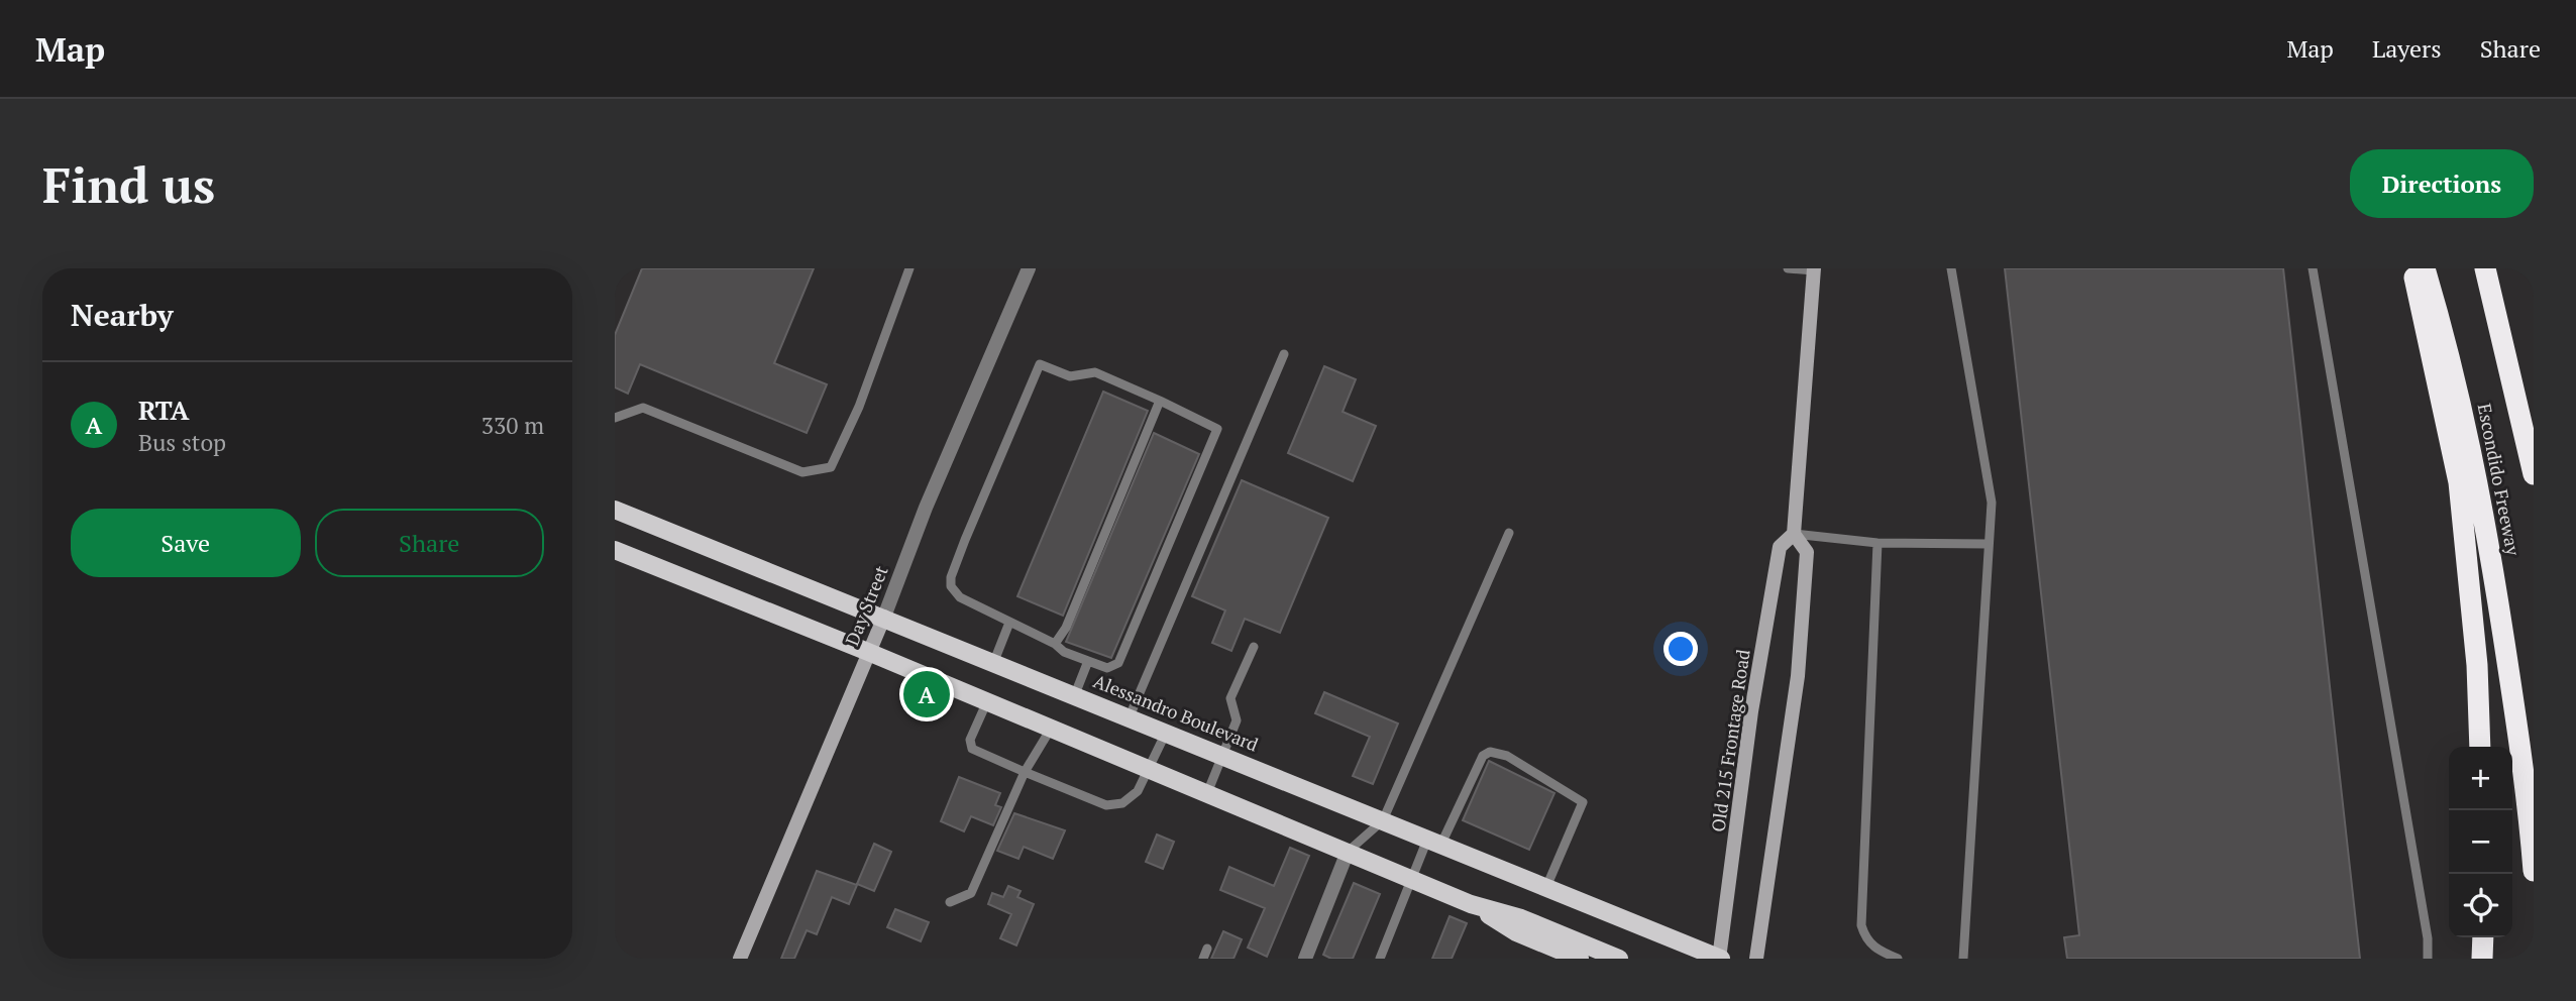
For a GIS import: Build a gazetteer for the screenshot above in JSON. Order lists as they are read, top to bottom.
{
  "streets": {
    "highway": ["Escondido Freeway"],
    "main road": ["Alessandro Boulevard"],
    "street": ["Day Street", "Old 215 Frontage Road"]
  },
  "crossings": [
    ["Day Street", "Alessandro Boulevard"],
    ["Alessandro Boulevard", "Old 215 Frontage Road"]
  ],
  "page": {
    "header": "Map",
    "nav": ["Map", "Layers", "Share"],
    "buttons": [
      "Directions",
      ["Save", "Share"]
    ],
    "title": "Find us",
    "heading": "Nearby",
    "list": [
      {
        "mark": "A",
        "name": "RTA",
        "note": "Bus stop",
        "value": "330 m"
      }
    ],
    "pins": "A",
    "map_buttons": ["+", "−"]
  }
}
